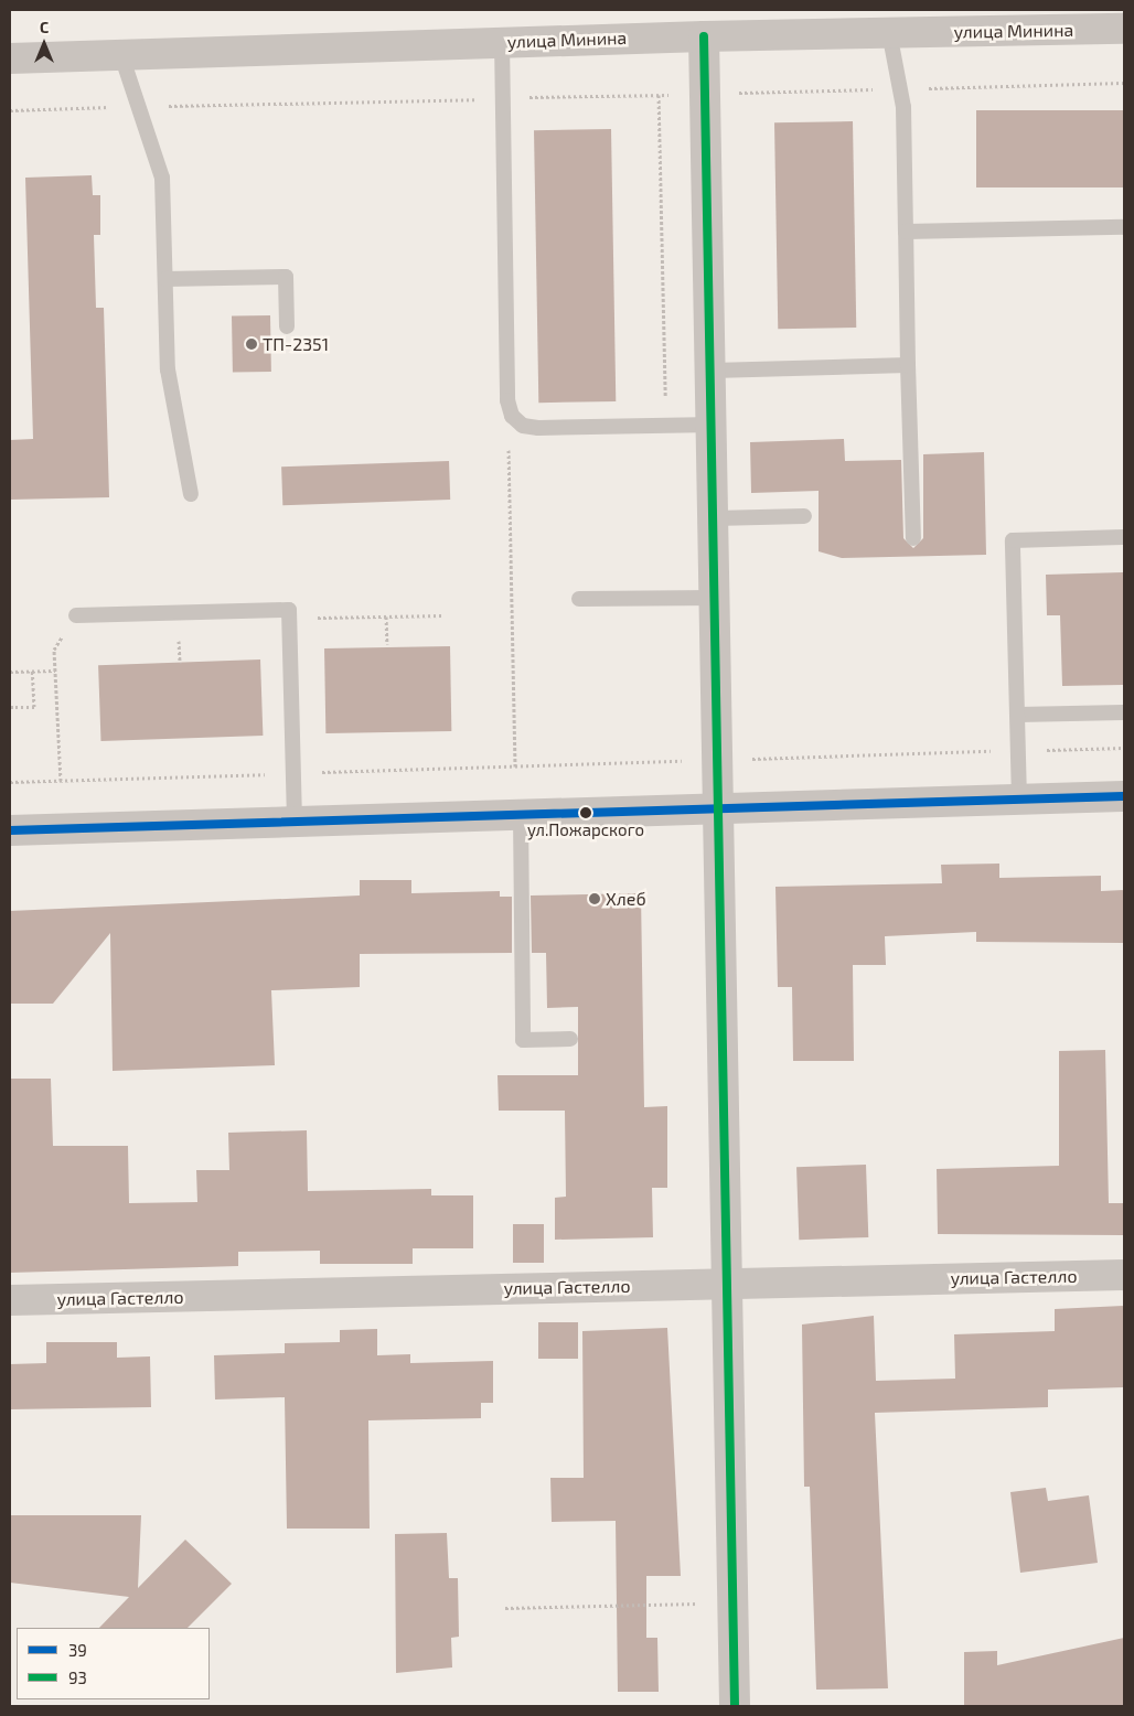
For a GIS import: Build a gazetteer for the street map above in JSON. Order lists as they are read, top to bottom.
{
  "streets": {
    "street": ["улица Минина", "улица Гастелло"]
  },
  "places": ["ТП-2351", "ул.Пожарского", "Хлеб"],
  "lines": ["transit line 93", "transit line 39"],
  "legend": ["39", "93"],
  "north": "top"
}
